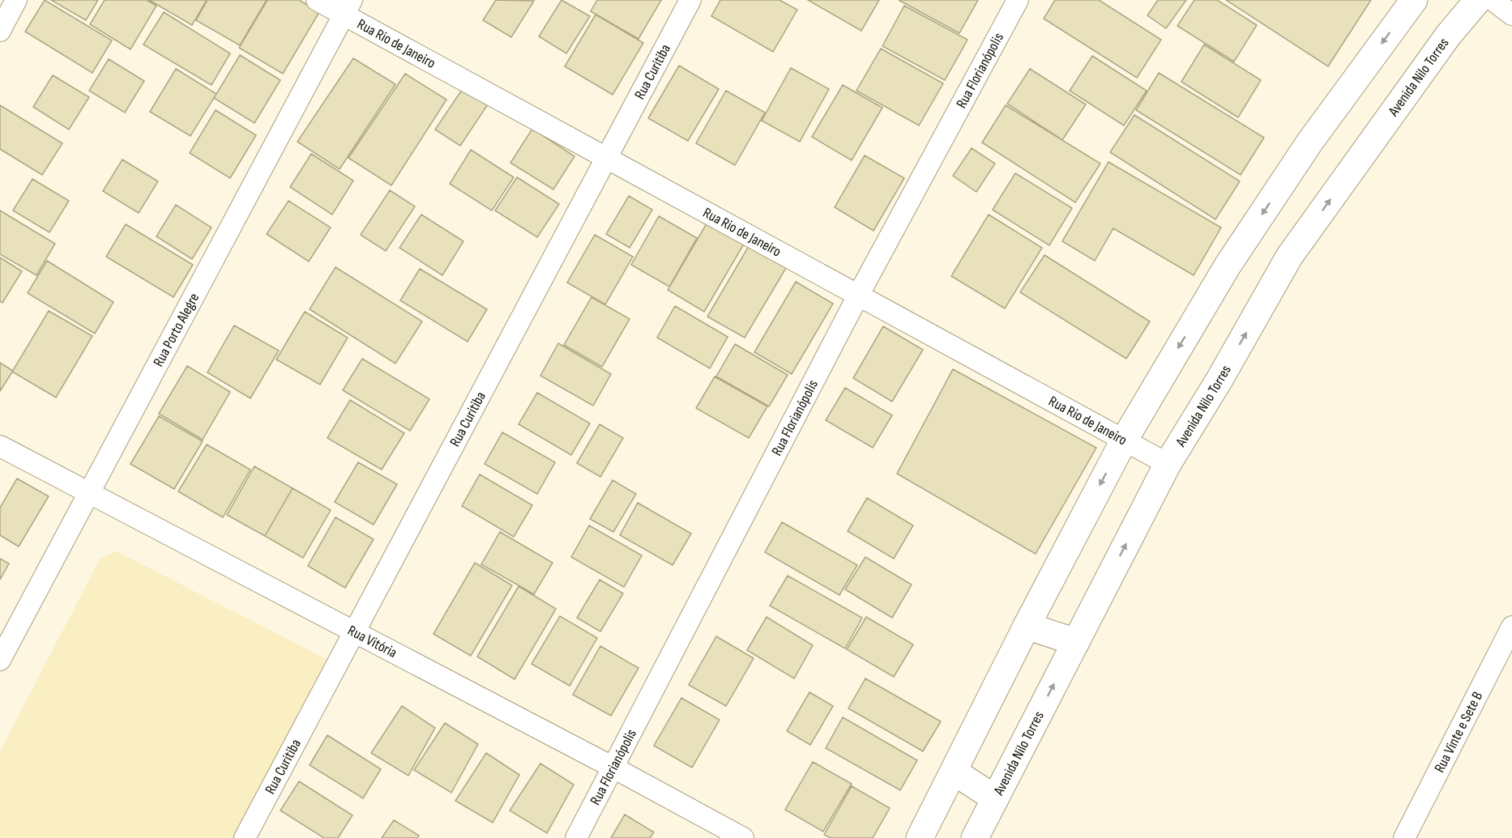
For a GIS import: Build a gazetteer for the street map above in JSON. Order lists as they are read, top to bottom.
{
  "streets": {
    "main road": ["Avenida Nilo Torres"],
    "street": [
      "Rua Rio de Janeiro",
      "Rua Florianópolis",
      "Rua Curitiba",
      "Rua Porto Alegre",
      "Rua Vitória",
      "Rua Vinte e Sete B"
    ]
  },
  "crossings": [
    ["Rua Rio de Janeiro", "Rua Florianópolis"],
    ["Rua Rio de Janeiro", "Rua Curitiba"],
    ["Rua Rio de Janeiro", "Avenida Nilo Torres"],
    ["Rua Rio de Janeiro", "Rua Porto Alegre"],
    ["Rua Florianópolis", "Rua Vitória"],
    ["Rua Curitiba", "Rua Vitória"],
    ["Rua Porto Alegre", "Rua Vitória"]
  ]
}
